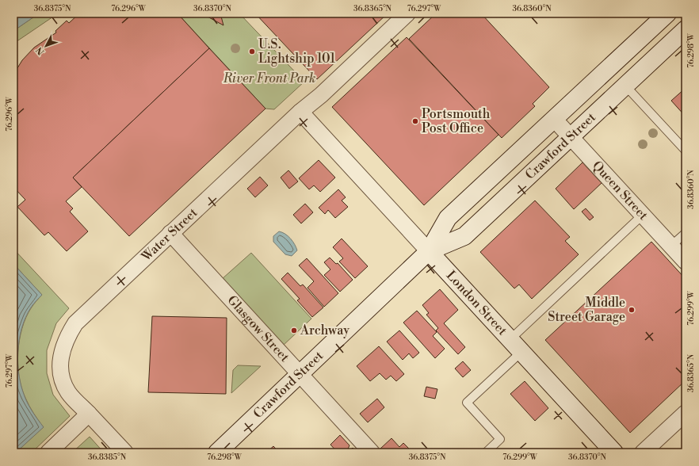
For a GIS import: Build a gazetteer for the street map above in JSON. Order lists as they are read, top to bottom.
{
  "streets": {
    "main road": ["Crawford Street", "London Street"],
    "street": ["Queen Street", "Water Street", "Glasgow Street"]
  },
  "crossings": [
    ["Crawford Street", "Queen Street"],
    ["Crawford Street", "London Street"],
    ["Crawford Street", "Glasgow Street"],
    ["Water Street", "London Street"],
    ["Water Street", "Glasgow Street"]
  ],
  "parks": ["River Front Park"],
  "places": [
    "U.S. Lightship 101",
    "Portsmouth Post Office",
    "Middle Street Garage",
    "Archway"
  ],
  "north": "bottom left",
  "coordinates": [
    "36.8375°N",
    "76.296°W",
    "36.8370°N",
    "36.8365°N",
    "76.297°W",
    "36.8360°N",
    "76.298°W",
    "76.299°W",
    "36.8385°N"
  ]
}
